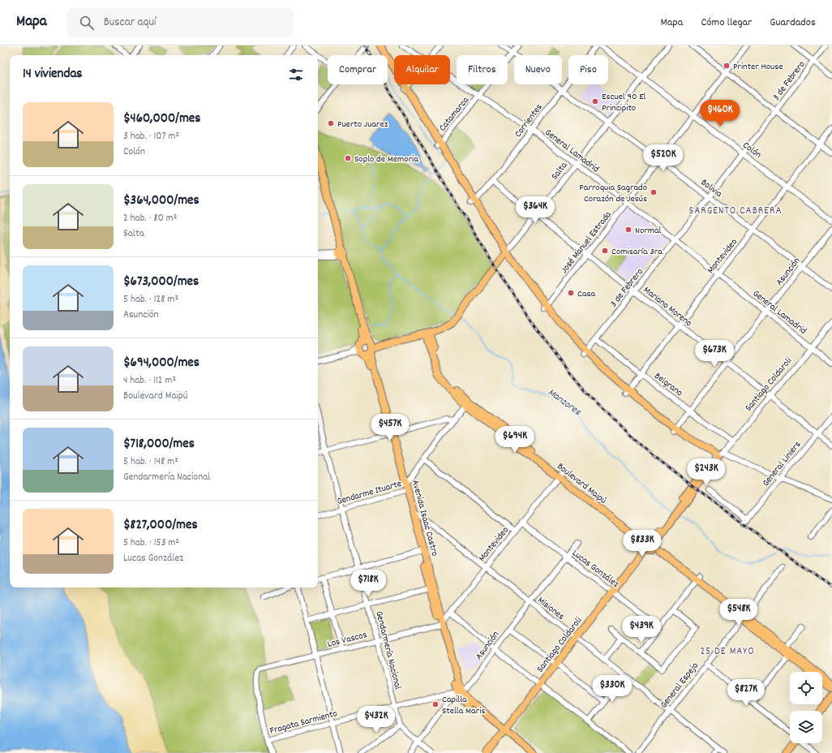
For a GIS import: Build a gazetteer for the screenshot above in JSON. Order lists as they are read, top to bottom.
{
  "streets": {
    "main road": [
      "Salta",
      "Santiago Coldaroli",
      "Boulevard Maipú",
      "Avenida Isaac Castro"
    ],
    "street": [
      "3 de Febrero",
      "Catamarca",
      "Corrientes",
      "Colón",
      "General Lamadrid",
      "Bolivia",
      "José Manuel Estrada",
      "Montevideo",
      "Asunción",
      "Mariano Moreno",
      "Belgrano",
      "General Liniers",
      "Gendarme Ituarte",
      "Lucas González",
      "Misiones",
      "Los Vascos",
      "Gendarmería Nacional",
      "General Espejo",
      "Fragata Sarmiento"
    ]
  },
  "crossings": [
    ["3 de Febrero", "Colón"],
    ["3 de Febrero", "General Lamadrid"],
    ["3 de Febrero", "Bolivia"],
    ["3 de Febrero", "Mariano Moreno"],
    ["3 de Febrero", "Belgrano"],
    ["Catamarca", "General Lamadrid"],
    ["Catamarca", "Bolivia"],
    ["Corrientes", "General Lamadrid"],
    ["Corrientes", "Bolivia"],
    ["Corrientes", "Mariano Moreno"],
    ["Colón", "Salta"],
    ["Colón", "José Manuel Estrada"],
    ["Colón", "Montevideo"],
    ["General Lamadrid", "Salta"],
    ["General Lamadrid", "José Manuel Estrada"],
    ["General Lamadrid", "Montevideo"],
    ["General Lamadrid", "Asunción"],
    ["General Lamadrid", "Santiago Coldaroli"],
    ["Salta", "Bolivia"],
    ["Salta", "Mariano Moreno"],
    ["Salta", "Boulevard Maipú"],
    ["Bolivia", "José Manuel Estrada"],
    ["Bolivia", "Montevideo"],
    ["Bolivia", "Asunción"],
    ["José Manuel Estrada", "Mariano Moreno"],
    ["Montevideo", "Mariano Moreno"],
    ["Montevideo", "Belgrano"],
    ["Montevideo", "Boulevard Maipú"],
    ["Montevideo", "Avenida Isaac Castro"],
    ["Montevideo", "Lucas González"],
    ["Montevideo", "Misiones"],
    ["Montevideo", "Los Vascos"],
    ["Asunción", "Mariano Moreno"],
    ["Asunción", "Belgrano"],
    ["Asunción", "Avenida Isaac Castro"],
    ["Asunción", "Lucas González"],
    ["Asunción", "Misiones"],
    ["Asunción", "Gendarmería Nacional"],
    ["Asunción", "Fragata Sarmiento"],
    ["Mariano Moreno", "Santiago Coldaroli"],
    ["Mariano Moreno", "General Liniers"],
    ["Belgrano", "Santiago Coldaroli"],
    ["Santiago Coldaroli", "Boulevard Maipú"],
    ["Santiago Coldaroli", "Lucas González"],
    ["Santiago Coldaroli", "Misiones"],
    ["Boulevard Maipú", "General Espejo"],
    ["Gendarme Ituarte", "Avenida Isaac Castro"],
    ["Gendarme Ituarte", "Gendarmería Nacional"],
    ["Avenida Isaac Castro", "Misiones"],
    ["Avenida Isaac Castro", "Los Vascos"],
    ["Avenida Isaac Castro", "Fragata Sarmiento"],
    ["Misiones", "General Espejo"],
    ["Los Vascos", "Gendarmería Nacional"],
    ["Los Vascos", "Fragata Sarmiento"],
    ["Gendarmería Nacional", "Fragata Sarmiento"]
  ],
  "districts": ["SARGENTO CABRERA", "25 DE MAYO"],
  "water": ["Manzores"],
  "places": [
    "Printer House",
    "Escuel 90 El Principito",
    "Puerto Juarez",
    "Soplo de Memoria",
    "Parroquia Sagrado Corazón de Jesús",
    "Normal",
    "Comisaría 3ra",
    "Casa",
    "Capilla Stella Maris"
  ],
  "page": {
    "header": "Mapa",
    "search": "Buscar aquí",
    "nav": ["Mapa", "Cómo llegar", "Guardados"],
    "chip": [
      "Comprar",
      "Alquilar",
      "Filtros",
      "Nuevo",
      "Piso"
    ],
    "heading": "14 viviendas",
    "list": [
      {
        "name": "$460,000/mes",
        "note": "3 hab. · 107 m² · Colón"
      },
      {
        "name": "$364,000/mes",
        "note": "2 hab. · 80 m² · Salta"
      },
      {
        "name": "$673,000/mes",
        "note": "5 hab. · 128 m² · Asunción"
      },
      {
        "name": "$694,000/mes",
        "note": "4 hab. · 112 m² · Boulevard Maipú"
      },
      {
        "name": "$718,000/mes",
        "note": "5 hab. · 148 m² · Gendarmería Nacional"
      },
      {
        "name": "$827,000/mes",
        "note": "5 hab. · 153 m² · Lucas González"
      }
    ],
    "price": [
      "$460K",
      "$520K",
      "$364K",
      "$673K",
      "$457K",
      "$694K",
      "$243K",
      "$833K",
      "$718K",
      "$548K",
      "$439K",
      "$330K",
      "$827K",
      "$432K"
    ]
  }
}
